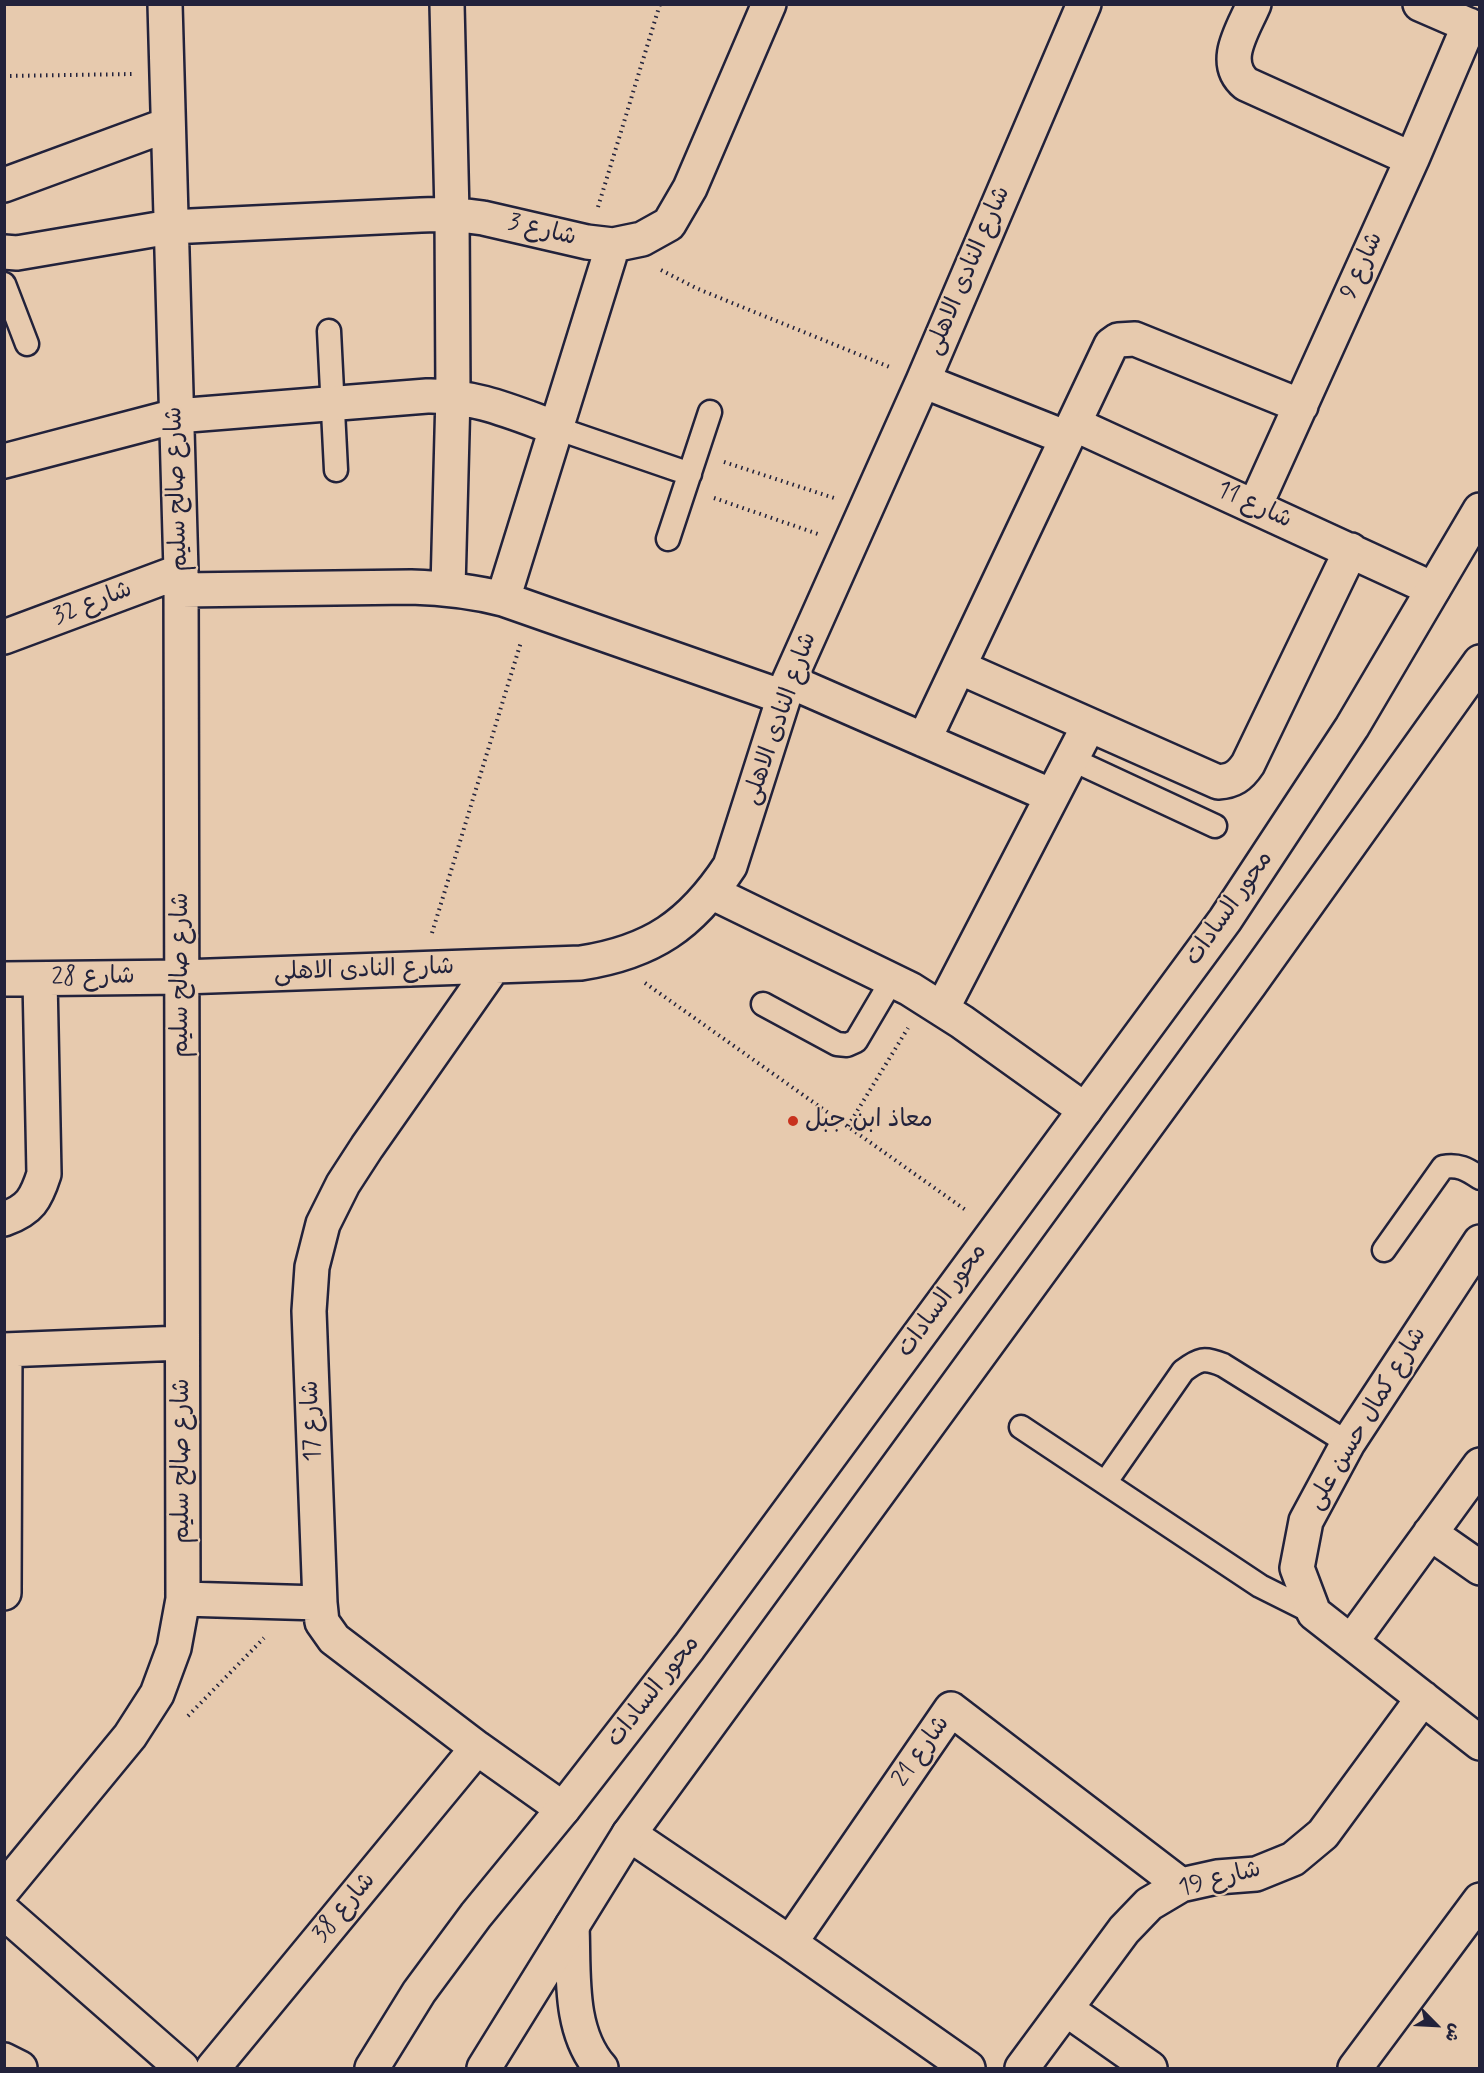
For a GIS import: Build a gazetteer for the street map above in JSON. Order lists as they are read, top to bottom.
{
  "streets": {
    "street": [
      "شارع 3",
      "شارع 9",
      "شارع النادى الاهلى",
      "شارع صالح سليم",
      "شارع 11",
      "شارع 32",
      "محور السادات",
      "شارع 28",
      "شارع كمال حسن على",
      "شارع 17",
      "شارع 21",
      "شارع 19",
      "شارع 38"
    ]
  },
  "crossings": [
    ["شارع 3", "شارع صالح سليم"],
    ["شارع 9", "شارع 11"],
    ["شارع النادى الاهلى", "شارع صالح سليم"],
    ["شارع النادى الاهلى", "شارع 11"],
    ["شارع النادى الاهلى", "شارع 32"],
    ["شارع النادى الاهلى", "شارع 28"],
    ["شارع النادى الاهلى", "شارع 17"],
    ["شارع صالح سليم", "شارع 32"],
    ["شارع صالح سليم", "شارع 28"],
    ["شارع 11", "محور السادات"],
    ["محور السادات", "شارع 17"],
    ["شارع 17", "شارع 38"],
    ["شارع 21", "شارع 19"]
  ],
  "places": ["معاذ ابن جبل"],
  "north": "bottom right"
}
